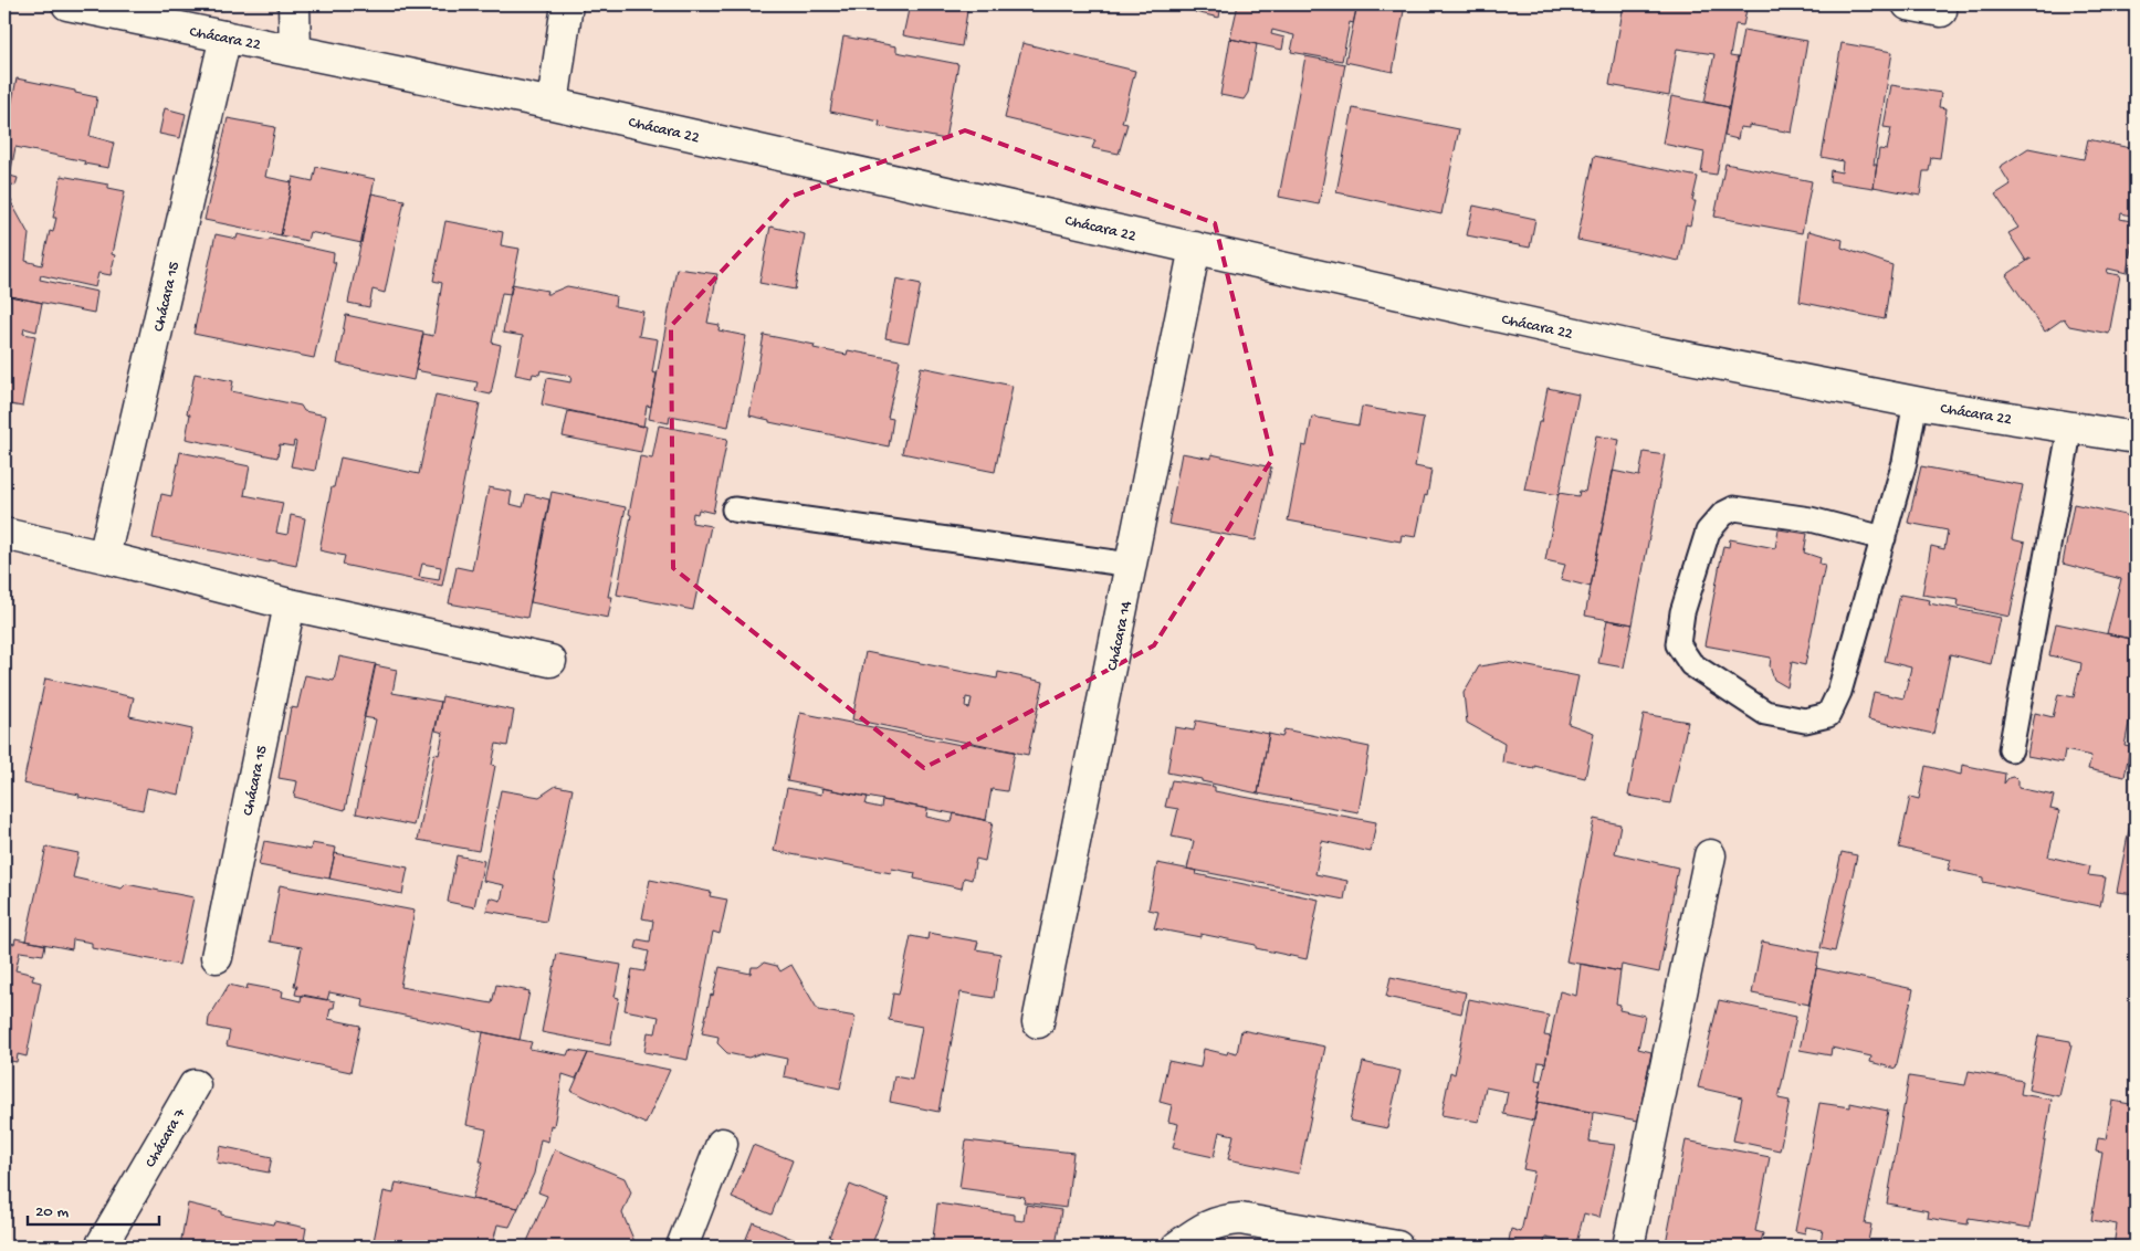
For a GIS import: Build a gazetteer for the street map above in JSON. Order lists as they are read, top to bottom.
{
  "streets": {
    "street": [
      "Chácara 22",
      "Chácara 15",
      "Chácara 14",
      "Chácara 7"
    ]
  },
  "crossings": [
    ["Chácara 22", "Chácara 15"],
    ["Chácara 22", "Chácara 14"]
  ],
  "scale_bar": "20 m"
}
